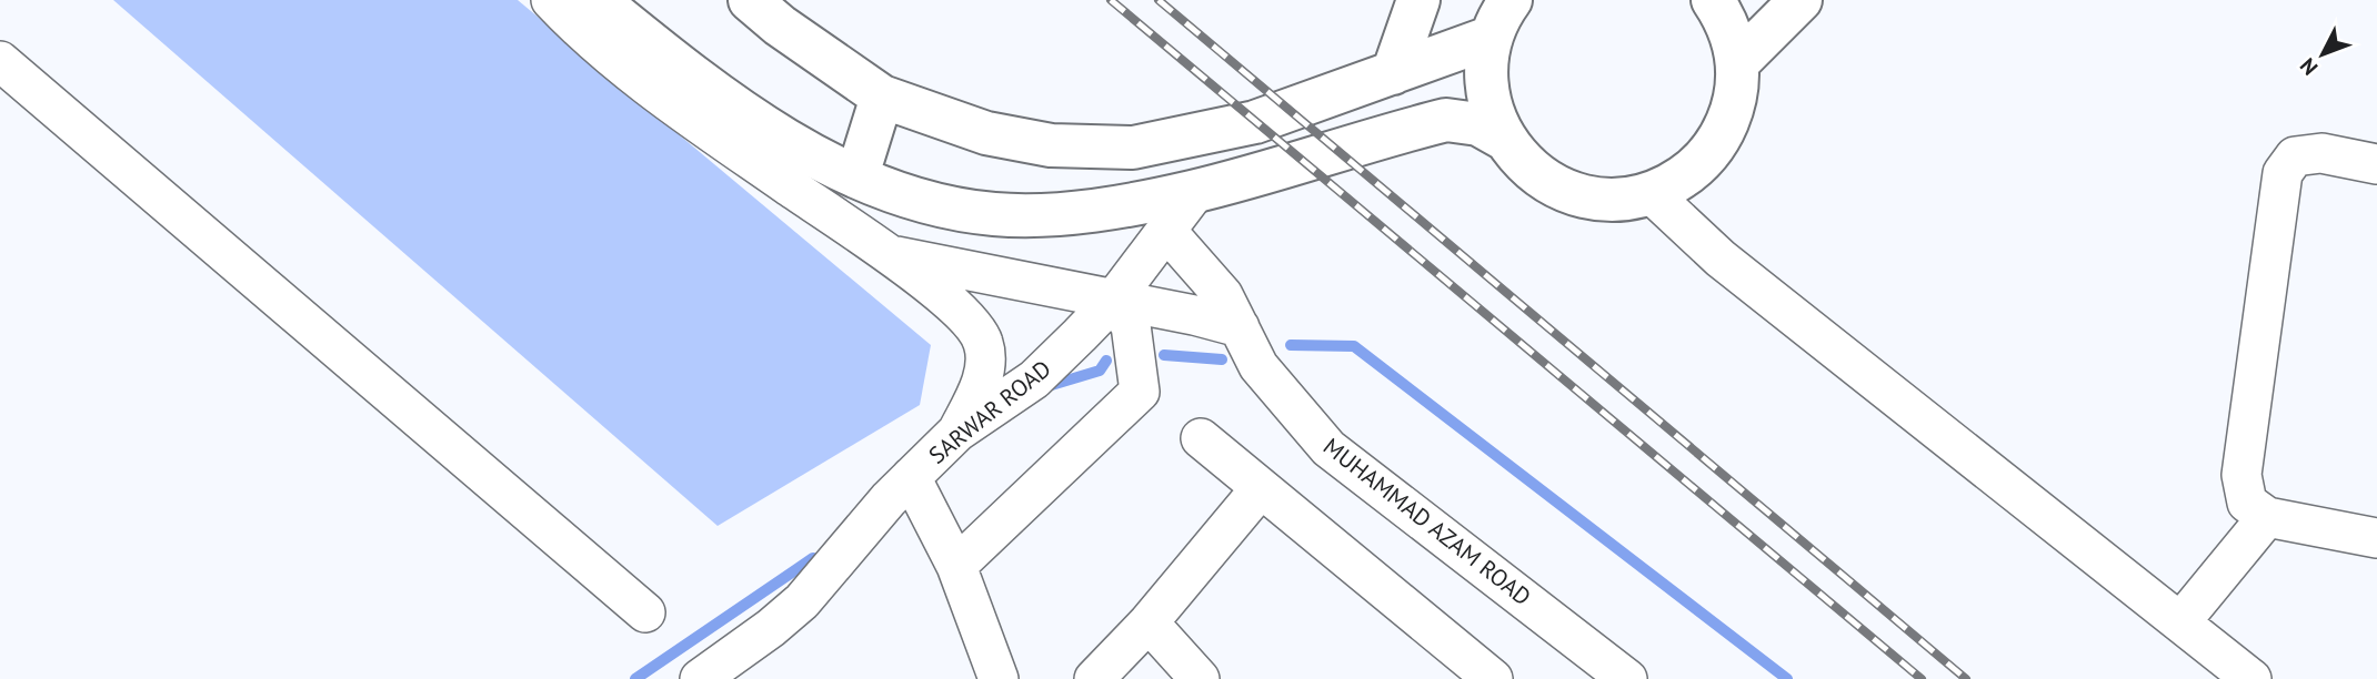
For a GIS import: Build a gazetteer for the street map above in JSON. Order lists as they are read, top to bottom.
{
  "streets": {
    "street": ["SARWAR ROAD", "MUHAMMAD AZAM ROAD"]
  },
  "crossings": [
    ["SARWAR ROAD", "MUHAMMAD AZAM ROAD"]
  ],
  "north": "bottom left"
}
